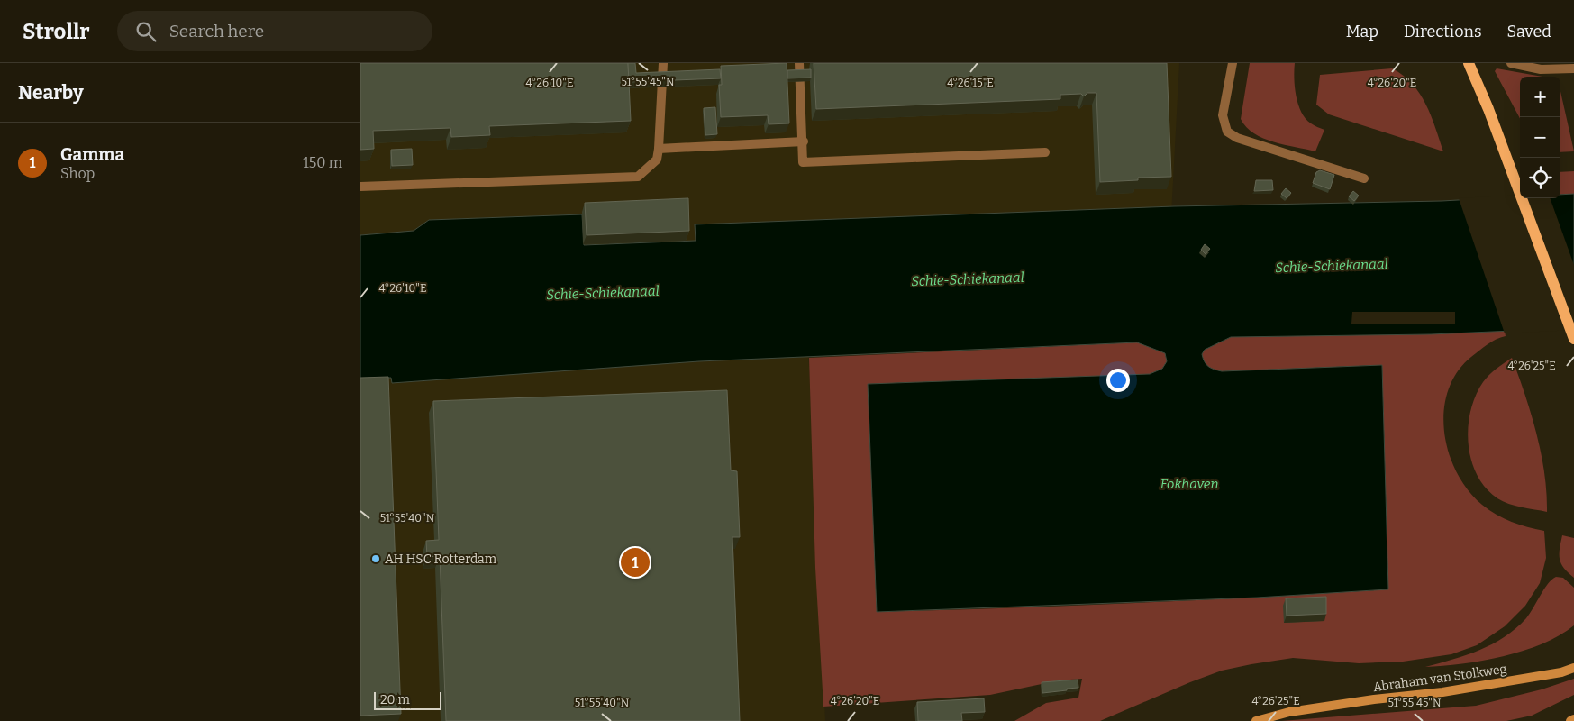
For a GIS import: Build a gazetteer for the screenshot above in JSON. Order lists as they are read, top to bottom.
{
  "streets": {
    "street": ["Abraham van Stolkweg"]
  },
  "water": ["Schie-Schiekanaal", "Fokhaven"],
  "places": ["AH HSC Rotterdam"],
  "scale_bar": "20 m",
  "page": {
    "header": "Strollr",
    "search": "Search here",
    "nav": ["Map", "Directions", "Saved"],
    "heading": "Nearby",
    "map_buttons": ["+", "−"],
    "list": [
      {
        "mark": "1",
        "name": "Gamma",
        "note": "Shop",
        "value": "150 m"
      }
    ],
    "pins": "1",
    "scale": "20 m"
  },
  "coordinates": [
    "51°55'45\"N",
    "4°26'10\"E",
    "4°26'15\"E",
    "4°26'20\"E",
    "4°26'25\"E",
    "51°55'40\"N"
  ]
}
